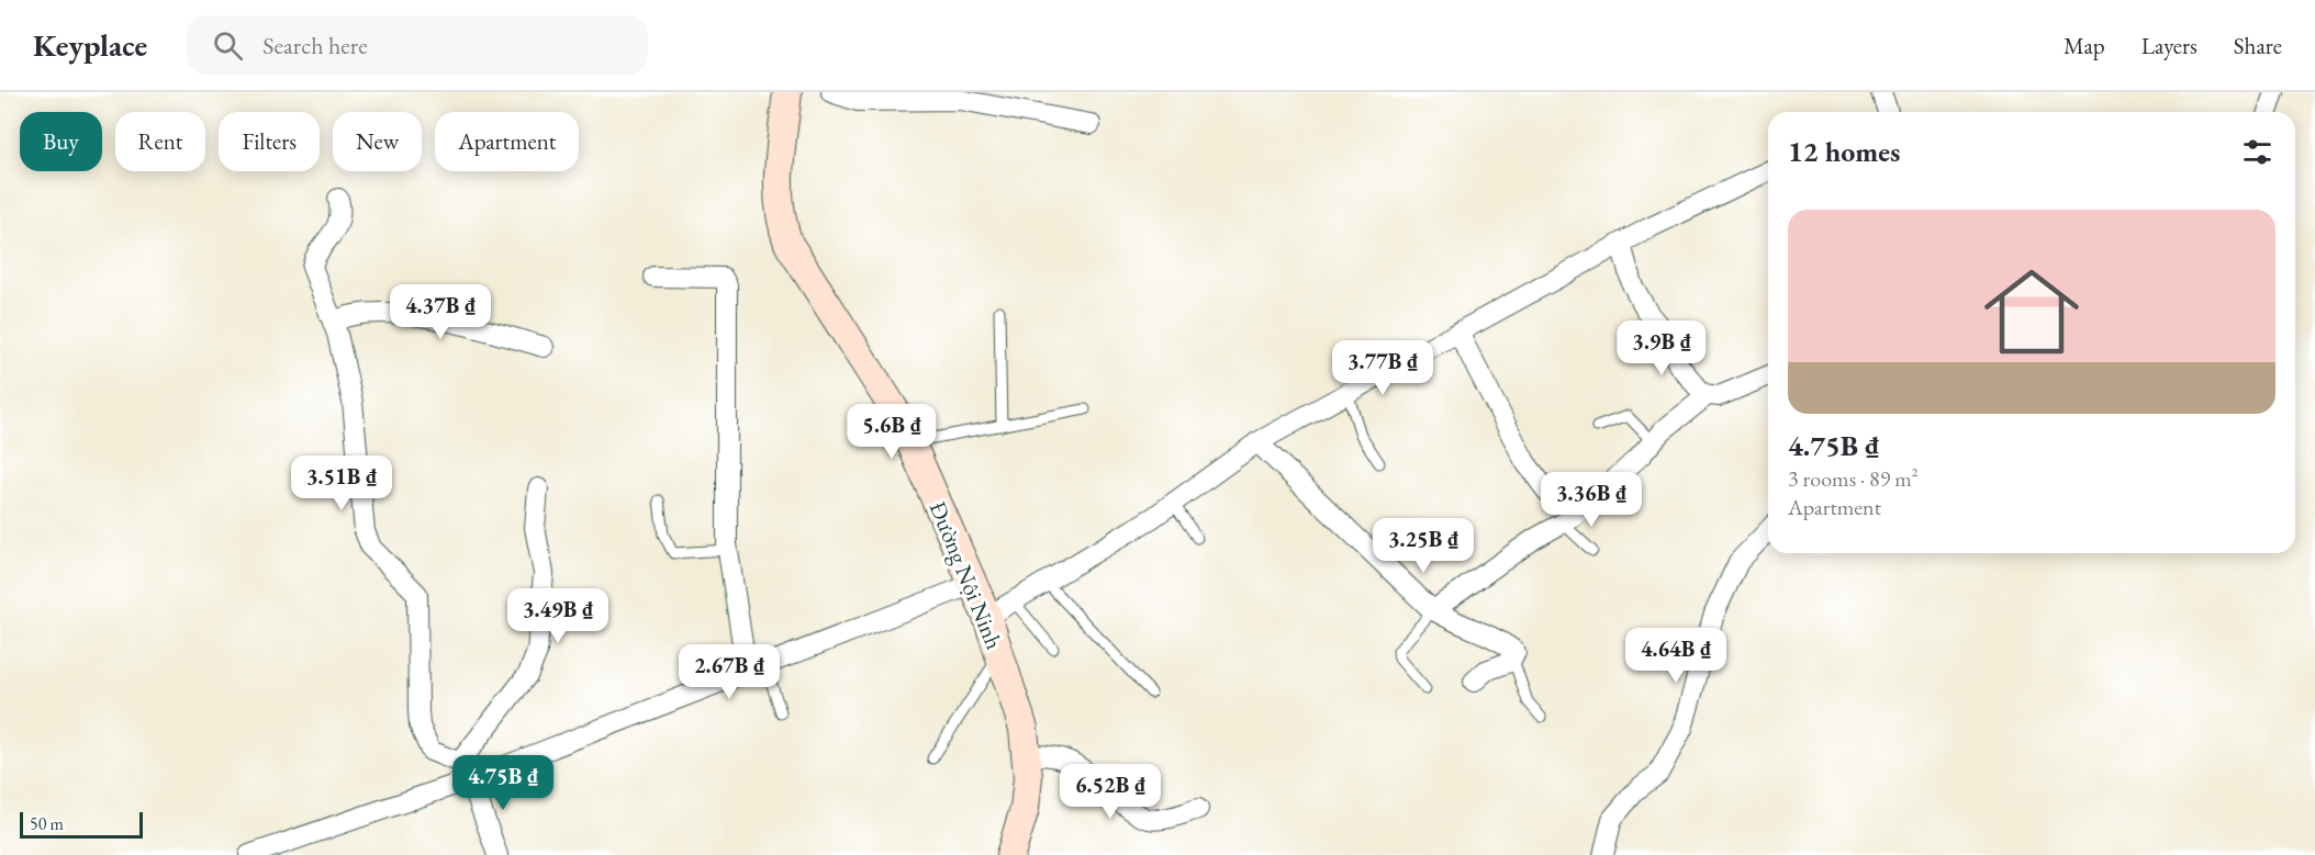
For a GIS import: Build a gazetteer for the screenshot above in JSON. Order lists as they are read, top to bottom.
{
  "streets": {
    "street": ["Đường Nội Ninh"]
  },
  "scale_bar": "50 m",
  "page": {
    "header": "Keyplace",
    "search": "Search here",
    "nav": ["Map", "Layers", "Share"],
    "chip": [
      "Buy",
      "Rent",
      "Filters",
      "New",
      "Apartment"
    ],
    "heading": "12 homes",
    "list": [
      {
        "name": "4.75B ₫",
        "note": "3 rooms · 89 m² · Apartment"
      }
    ],
    "price": [
      "4.37B ₫",
      "3.9B ₫",
      "3.77B ₫",
      "5.6B ₫",
      "3.51B ₫",
      "3.36B ₫",
      "3.25B ₫",
      "3.49B ₫",
      "4.64B ₫",
      "2.67B ₫",
      "4.75B ₫",
      "6.52B ₫"
    ],
    "scale": "50 m"
  }
}
